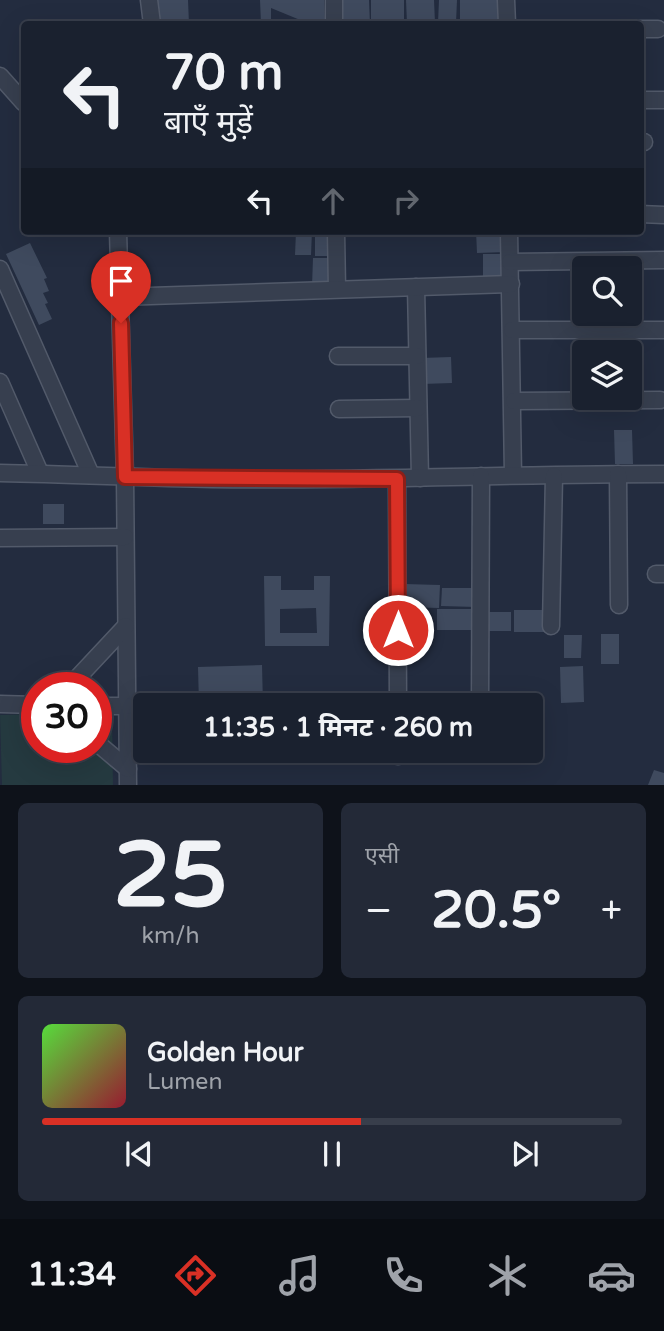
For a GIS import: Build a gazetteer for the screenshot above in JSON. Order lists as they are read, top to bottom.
{
  "page": {
    "turn": ["70 m", "बाएँ मुड़ें"],
    "limit": "30",
    "trip": "11:35 · 1 मिनट · 260 m",
    "tile": [
      ["25", "km/h"],
      "एसी"
    ],
    "heat": ["−", "20.5°", "+"],
    "song": ["Golden Hour", "Lumen"],
    "tabs": "11:34"
  }
}
